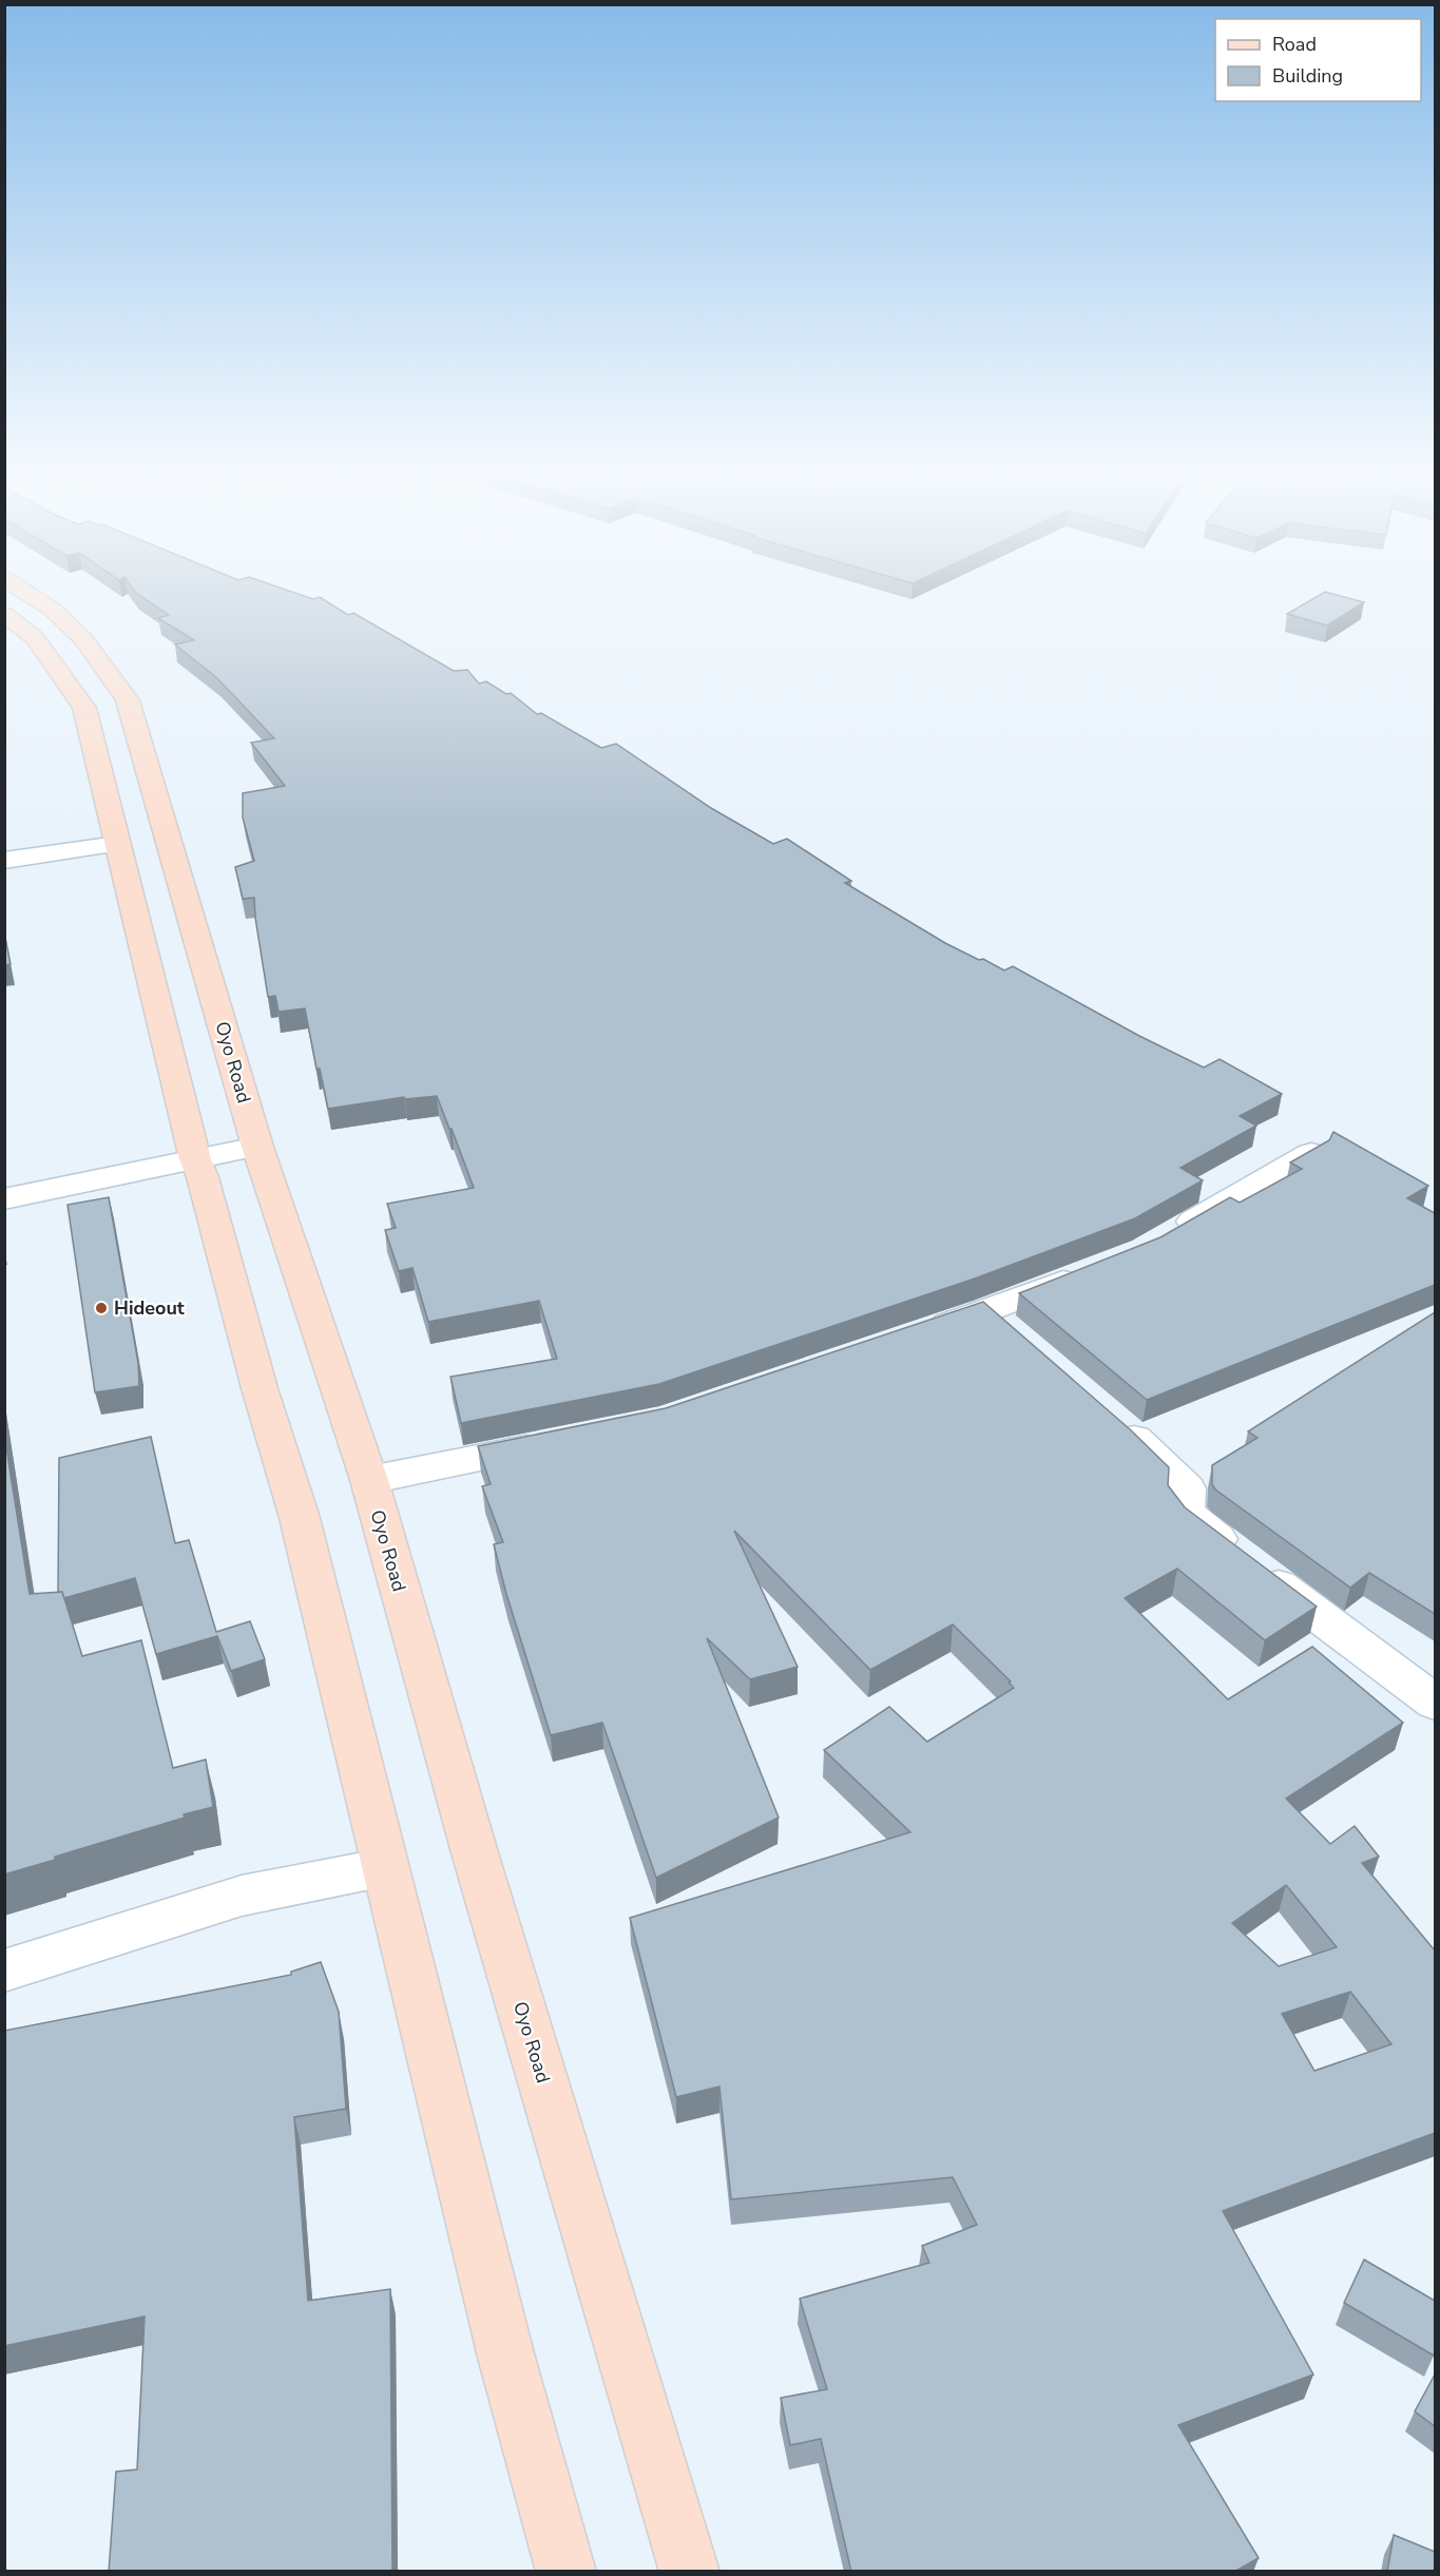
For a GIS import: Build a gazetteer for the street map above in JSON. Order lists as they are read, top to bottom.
{
  "streets": {
    "main road": ["Oyo Road"]
  },
  "places": ["Hideout"],
  "legend": ["Road", "Building"]
}
